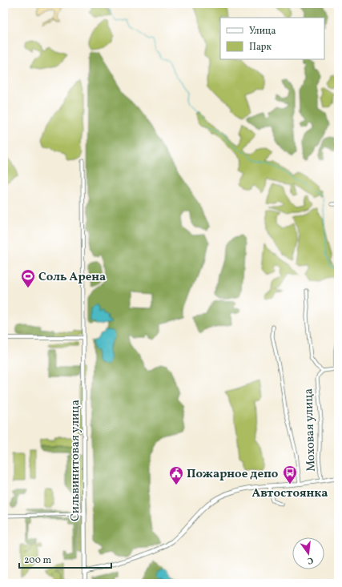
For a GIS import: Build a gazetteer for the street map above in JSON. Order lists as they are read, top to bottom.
{
  "streets": {
    "street": ["Моховая улица", "Сильвинитовая улица"]
  },
  "places": {
    "sports": ["Соль Арена"],
    "bus stop": ["Автостоянка"],
    "public building": ["Пожарное депо"]
  },
  "legend": ["Улица", "Парк"],
  "scale_bar": "200 m",
  "north": "bottom"
}
